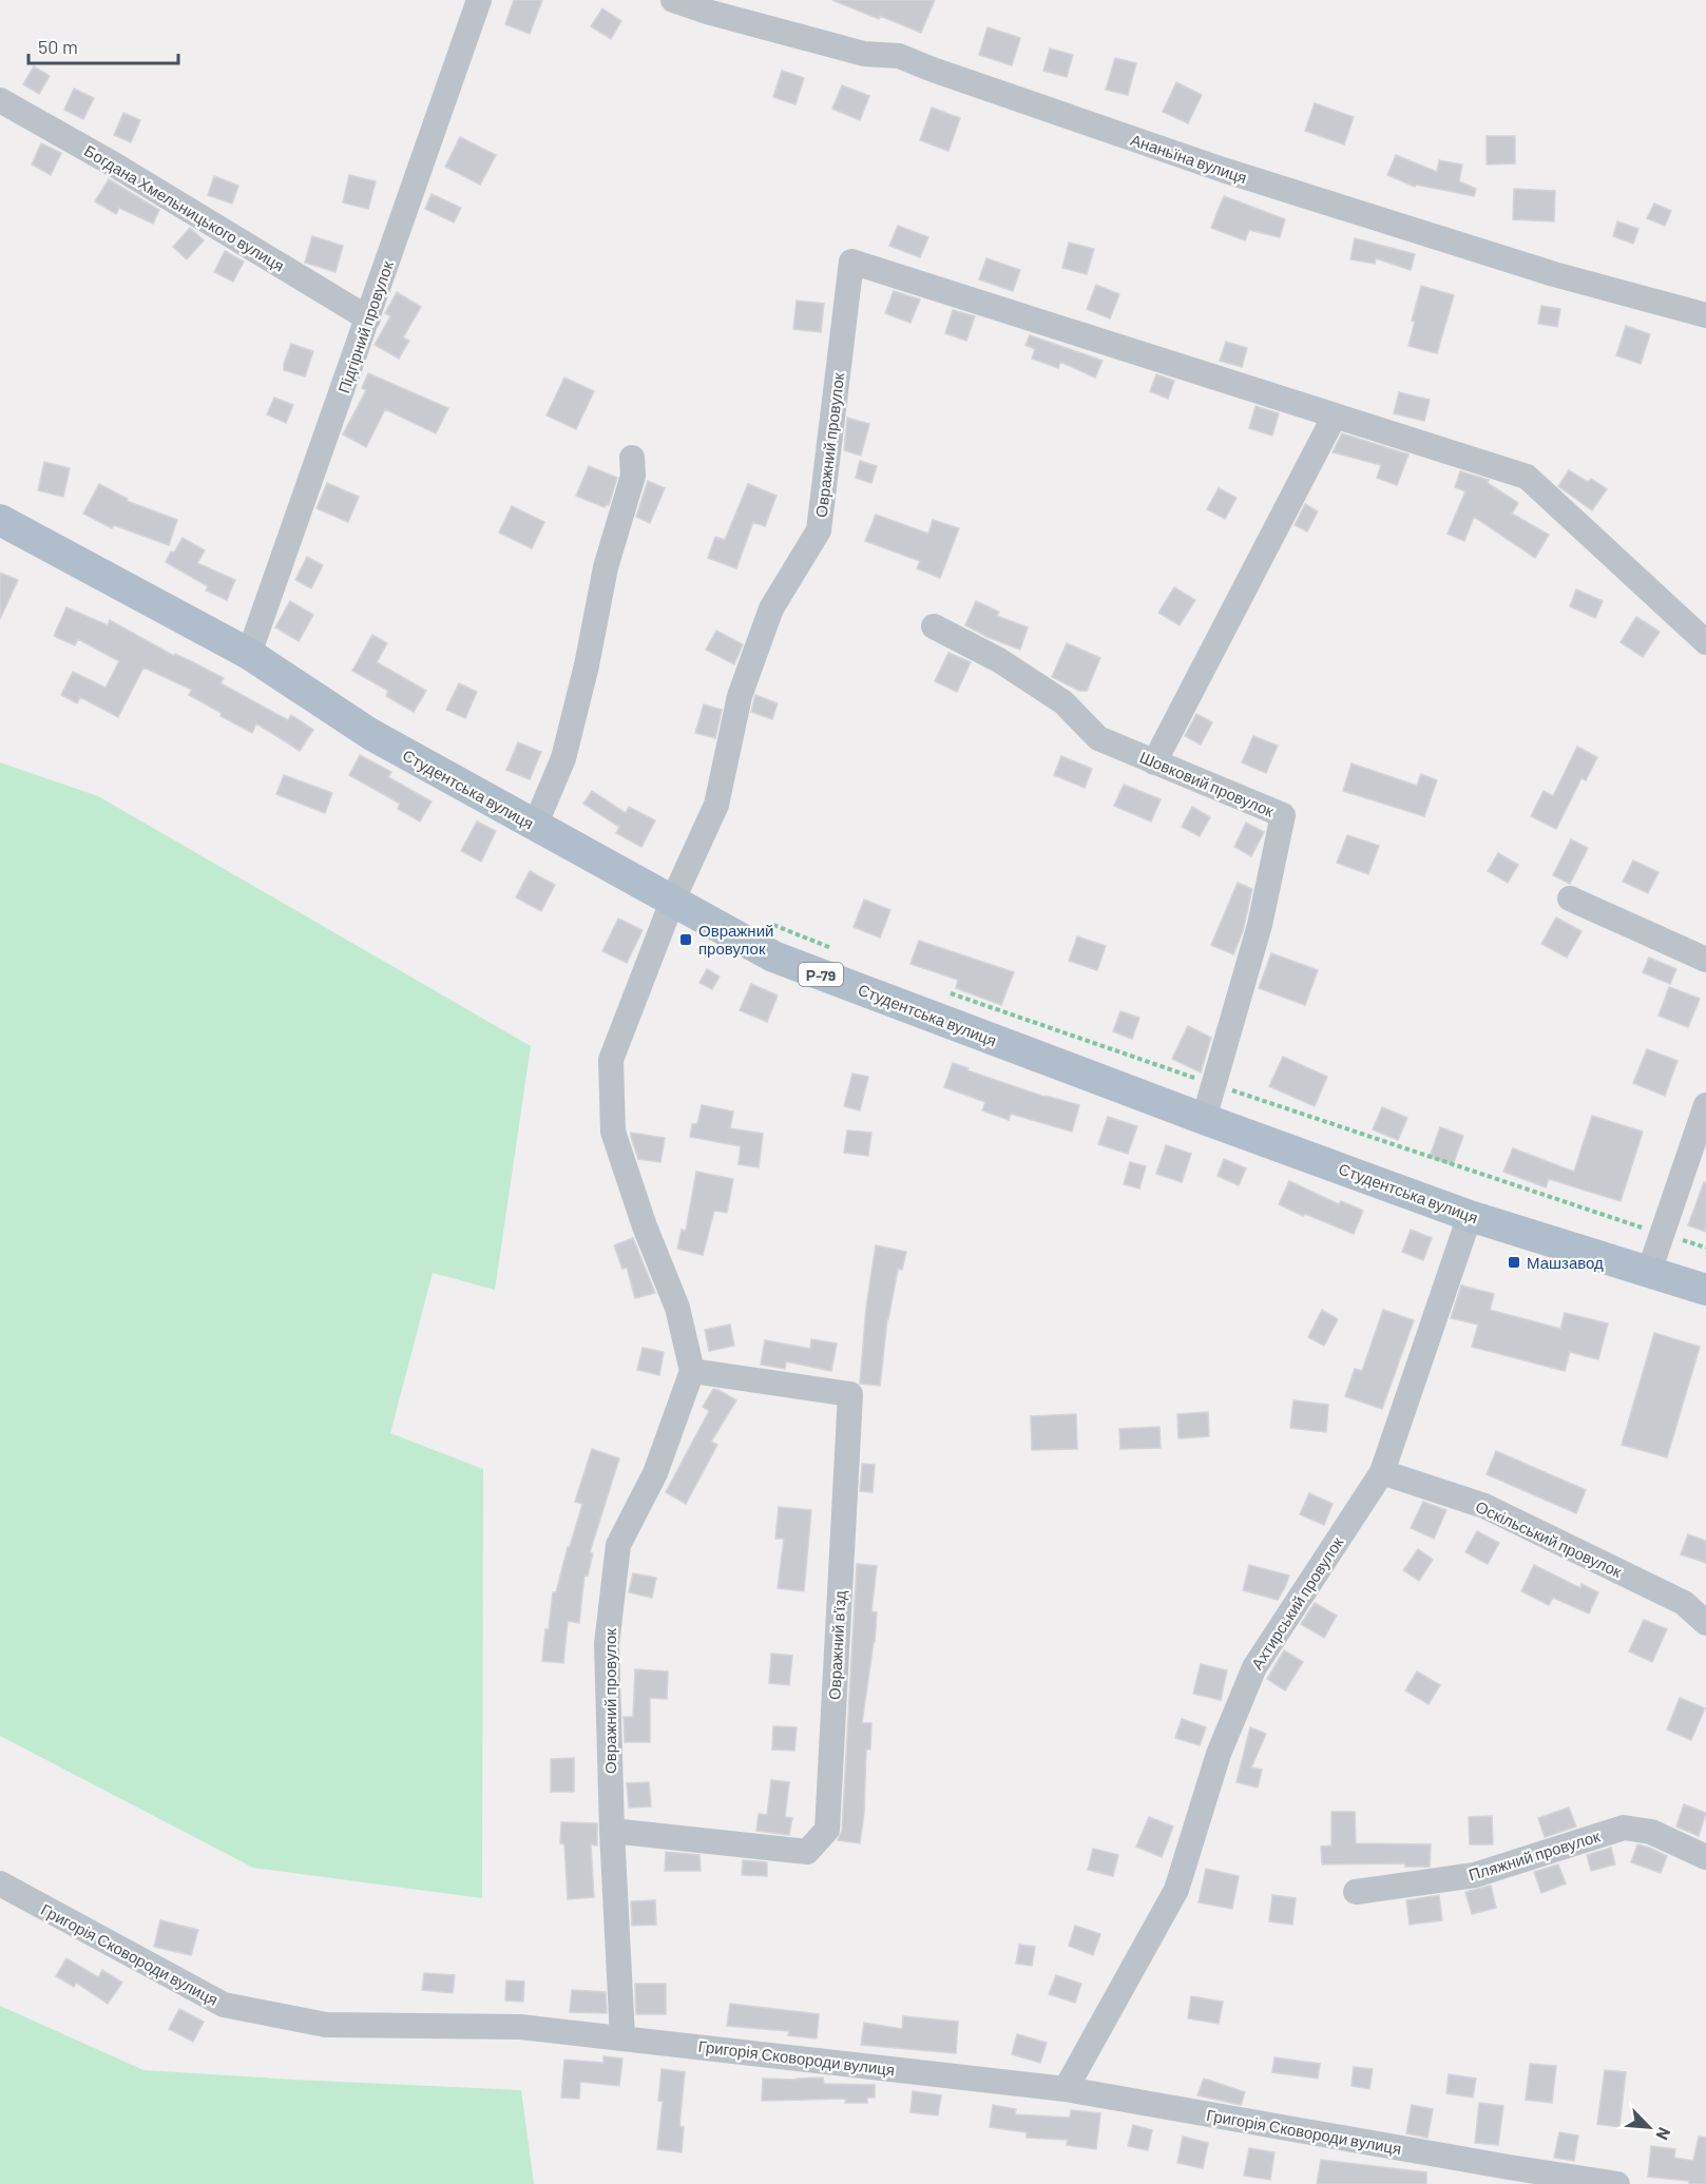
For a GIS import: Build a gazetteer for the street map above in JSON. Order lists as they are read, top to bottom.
{
  "streets": {
    "main road": ["Студентська вулиця", "Р-79"],
    "street": [
      "Ананьїна вулиця",
      "Богдана Хмельницького вулиця",
      "Підгірний провулок",
      "Овражний провулок",
      "Шовковий провулок",
      "Оскільський провулок",
      "Ахтирський провулок",
      "Овражний в'їзд",
      "Пляжний провулок",
      "Григорія Сковороди вулиця"
    ]
  },
  "crossings": [
    ["Богдана Хмельницького вулиця", "Підгірний провулок"],
    ["Підгірний провулок", "Студентська вулиця"],
    ["Овражний провулок", "Студентська вулиця"],
    ["Овражний провулок", "Овражний в'їзд"],
    ["Овражний провулок", "Григорія Сковороди вулиця"],
    ["Шовковий провулок", "Студентська вулиця"],
    ["Студентська вулиця", "Ахтирський провулок"],
    ["Оскільський провулок", "Ахтирський провулок"],
    ["Ахтирський провулок", "Григорія Сковороди вулиця"]
  ],
  "places": {
    "transit": ["Овражний провулок", "Машзавод"]
  },
  "scale_bar": "50 m",
  "north": "bottom right"
}
